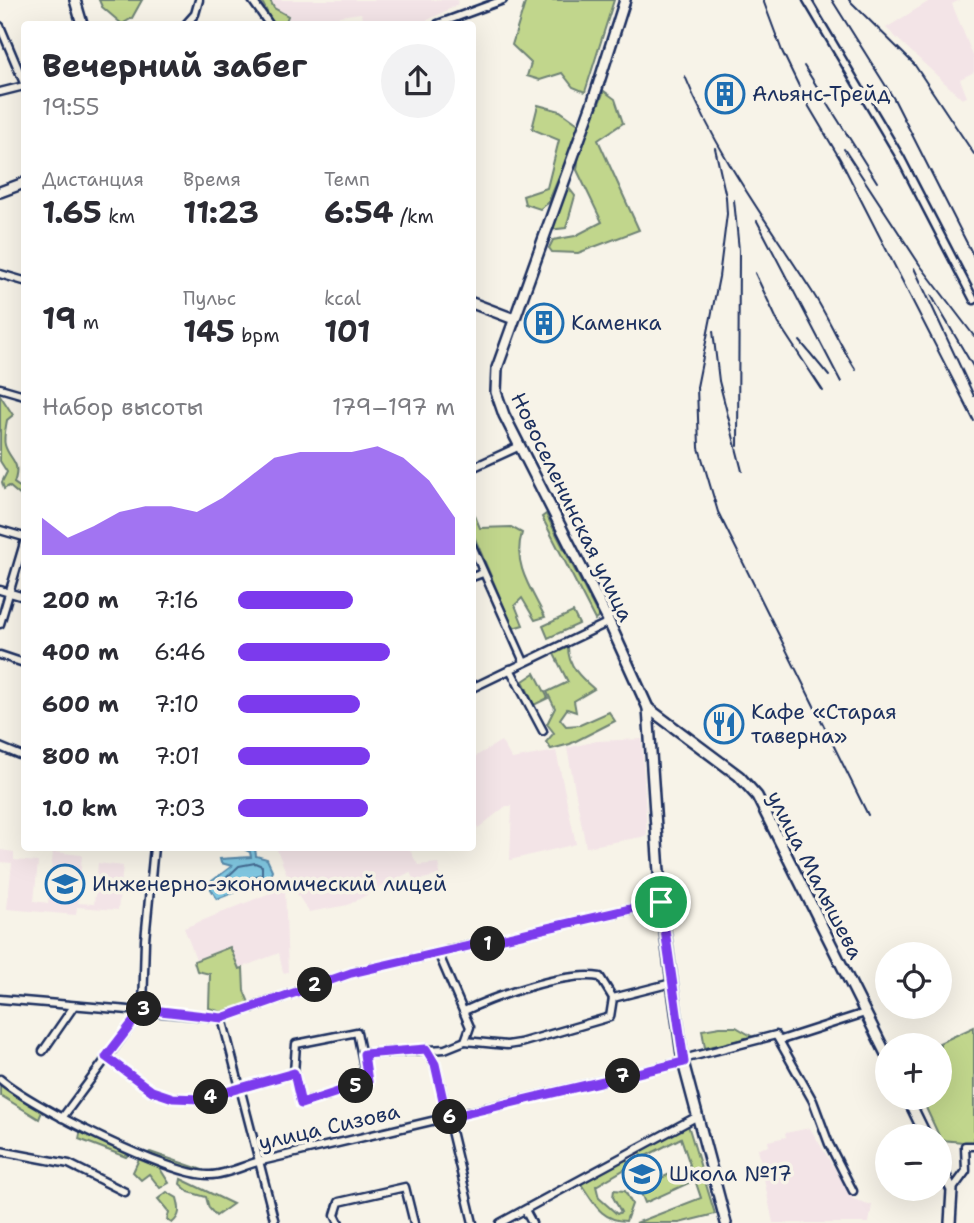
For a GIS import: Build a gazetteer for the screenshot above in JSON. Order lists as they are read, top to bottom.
{
  "streets": {
    "main road": ["Новоселенинская улица", "улица Малышева"],
    "street": ["улица Сизова"]
  },
  "crossings": [
    ["Новоселенинская улица", "улица Малышева"]
  ],
  "places": {
    "building": ["Альянс-Трейд", "Каменка"],
    "restaurant": ["Кафе «Старая таверна»"],
    "school or university": ["Инженерно-экономический лицей", "Школа №17"]
  },
  "page": {
    "heading": ["Вечерний забег", "19:55"],
    "stats": [
      ["Дистанция", "1.65 km"],
      ["Время", "11:23"],
      ["Темп", "6:54 /km"],
      ["19 m"],
      ["Пульс", "145 bpm"],
      ["kcal", "101"]
    ],
    "chart": ["Набор высоты", "179–197 m"],
    "list": [
      {
        "name": "200 m",
        "note": "7:16"
      },
      {
        "name": "400 m",
        "note": "6:46"
      },
      {
        "name": "600 m",
        "note": "7:10"
      },
      {
        "name": "800 m",
        "note": "7:01"
      },
      {
        "name": "1.0 km",
        "note": "7:03"
      }
    ],
    "pins": [
      "1",
      "2",
      "3",
      "7",
      "5",
      "4",
      "6"
    ],
    "map_buttons": ["+", "−"]
  }
}
